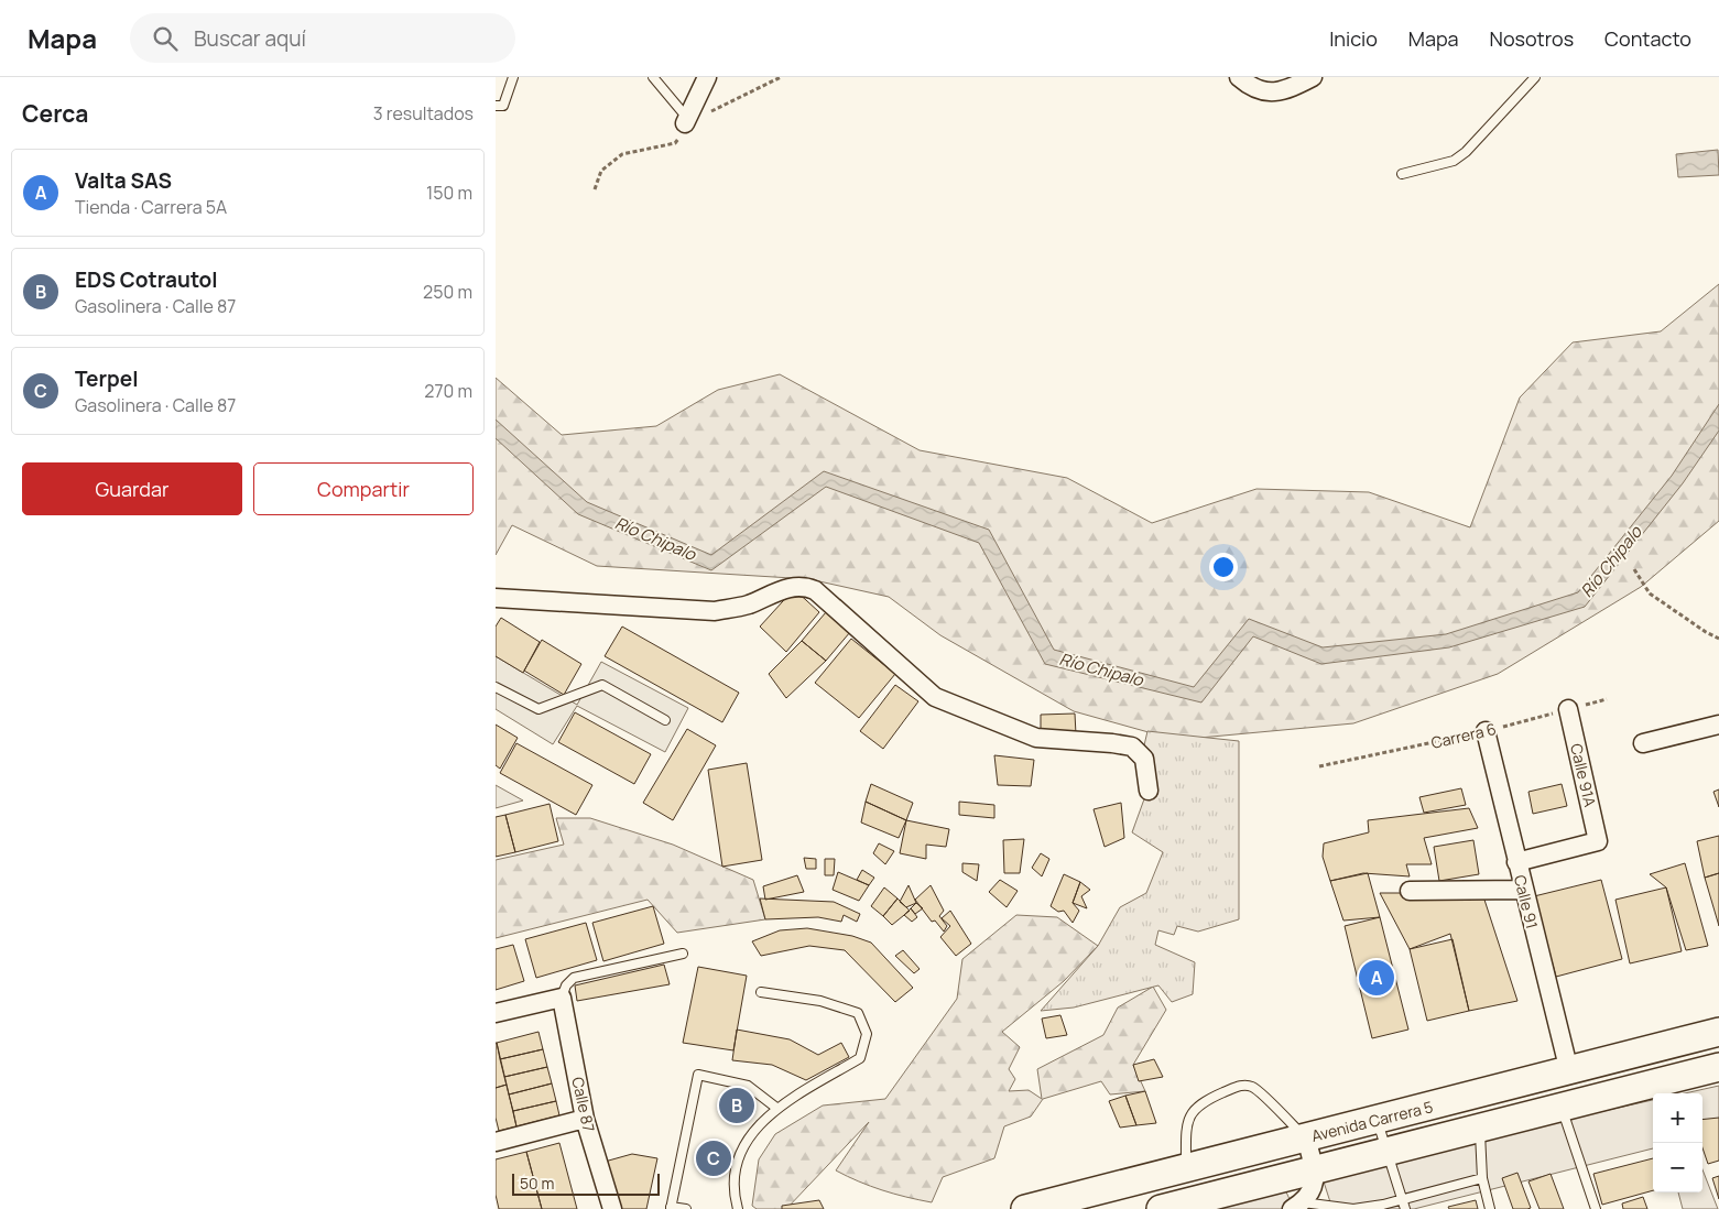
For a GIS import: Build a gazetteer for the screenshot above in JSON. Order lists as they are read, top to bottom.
{
  "streets": {
    "main road": ["Avenida Carrera 5"],
    "street": ["Calle 91A", "Calle 91", "Calle 87"],
    "path": ["Carrera 6"]
  },
  "crossings": [
    ["Carrera 6", "Calle 91A"],
    ["Carrera 6", "Calle 91"],
    ["Calle 91A", "Calle 91"],
    ["Calle 91", "Avenida Carrera 5"]
  ],
  "water": ["Río Chipalo"],
  "scale_bar": "50 m",
  "page": {
    "header": "Mapa",
    "search": "Buscar aquí",
    "nav": [
      "Inicio",
      "Mapa",
      "Nosotros",
      "Contacto"
    ],
    "heading": ["Cerca", "3 resultados"],
    "list": [
      {
        "mark": "A",
        "name": "Valta SAS",
        "note": "Tienda · Carrera 5A",
        "value": "150 m"
      },
      {
        "mark": "B",
        "name": "EDS Cotrautol",
        "note": "Gasolinera · Calle 87",
        "value": "250 m"
      },
      {
        "mark": "C",
        "name": "Terpel",
        "note": "Gasolinera · Calle 87",
        "value": "270 m"
      }
    ],
    "buttons": ["Guardar", "Compartir"],
    "pins": ["A", "B", "C"],
    "map_buttons": ["+", "−"],
    "scale": "50 m"
  }
}
